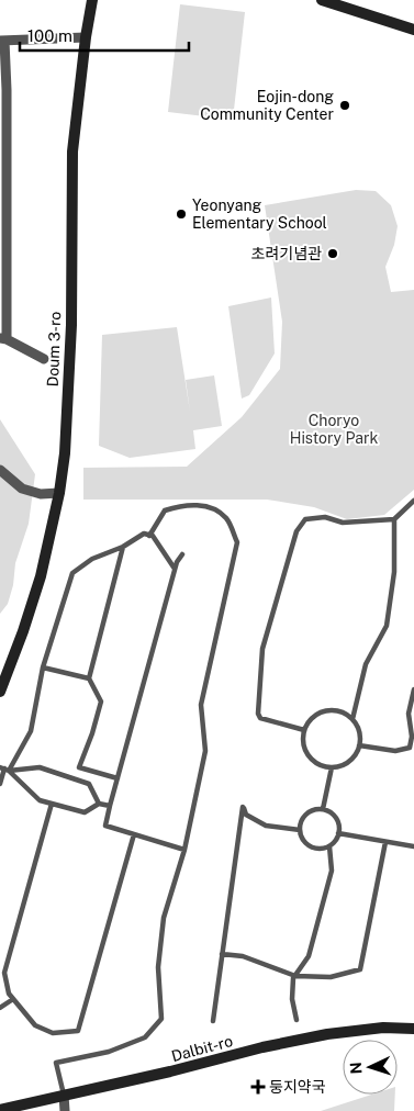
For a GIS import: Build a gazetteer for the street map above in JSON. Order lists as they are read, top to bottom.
{
  "streets": {
    "street": ["Doum 3-ro", "Dalbit-ro"]
  },
  "parks": ["Choryo History Park"],
  "places": {
    "other": ["Eojin-dong Community Center", "Yeonyang Elementary School", "초려기념관"],
    "health": ["둥지약국"]
  },
  "scale_bar": "100 m",
  "north": "left"
}
